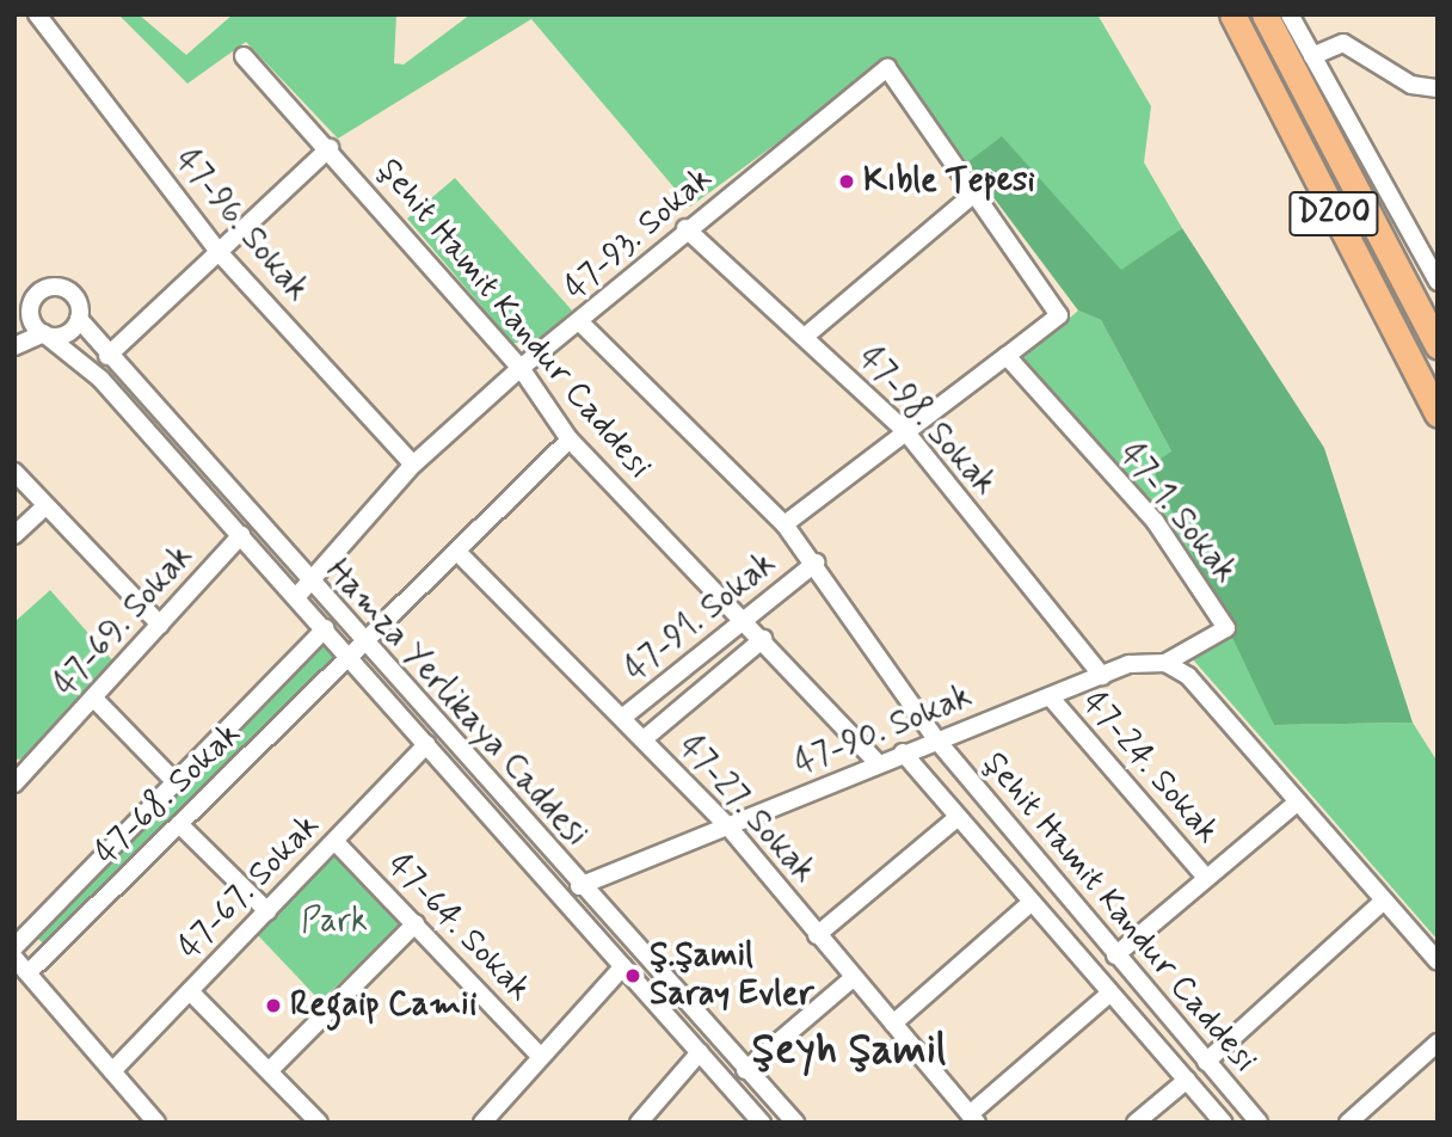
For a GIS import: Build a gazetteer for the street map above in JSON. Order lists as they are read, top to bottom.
{
  "streets": {
    "highway": ["D200"],
    "street": [
      "47-96. Sokak",
      "47-93. Sokak",
      "Şehit Hamit Kandur Caddesi",
      "47-98. Sokak",
      "47-1. Sokak",
      "47-91. Sokak",
      "47-69. Sokak",
      "Hamza Yerlikaya Caddesi",
      "47-90. Sokak",
      "47-24. Sokak",
      "47-68. Sokak",
      "47-27. Sokak",
      "47-67. Sokak",
      "47-64. Sokak"
    ]
  },
  "crossings": [
    ["47-96. Sokak", "47-93. Sokak"],
    ["47-93. Sokak", "Şehit Hamit Kandur Caddesi"],
    ["47-93. Sokak", "47-98. Sokak"],
    ["47-93. Sokak", "Hamza Yerlikaya Caddesi"],
    ["Şehit Hamit Kandur Caddesi", "47-91. Sokak"],
    ["Şehit Hamit Kandur Caddesi", "47-90. Sokak"],
    ["Şehit Hamit Kandur Caddesi", "47-68. Sokak"],
    ["47-98. Sokak", "47-90. Sokak"],
    ["47-1. Sokak", "47-90. Sokak"],
    ["47-91. Sokak", "47-27. Sokak"],
    ["47-69. Sokak", "Hamza Yerlikaya Caddesi"],
    ["Hamza Yerlikaya Caddesi", "47-90. Sokak"],
    ["Hamza Yerlikaya Caddesi", "47-68. Sokak"],
    ["Hamza Yerlikaya Caddesi", "47-67. Sokak"],
    ["47-90. Sokak", "47-24. Sokak"],
    ["47-90. Sokak", "47-27. Sokak"],
    ["47-68. Sokak", "47-27. Sokak"],
    ["47-67. Sokak", "47-64. Sokak"]
  ],
  "districts": ["Şeyh Şamil"],
  "parks": ["Park"],
  "places": ["Kıble Tepesi", "Ş.Şamil Saray Evler", "Regaip Camii"]
}
